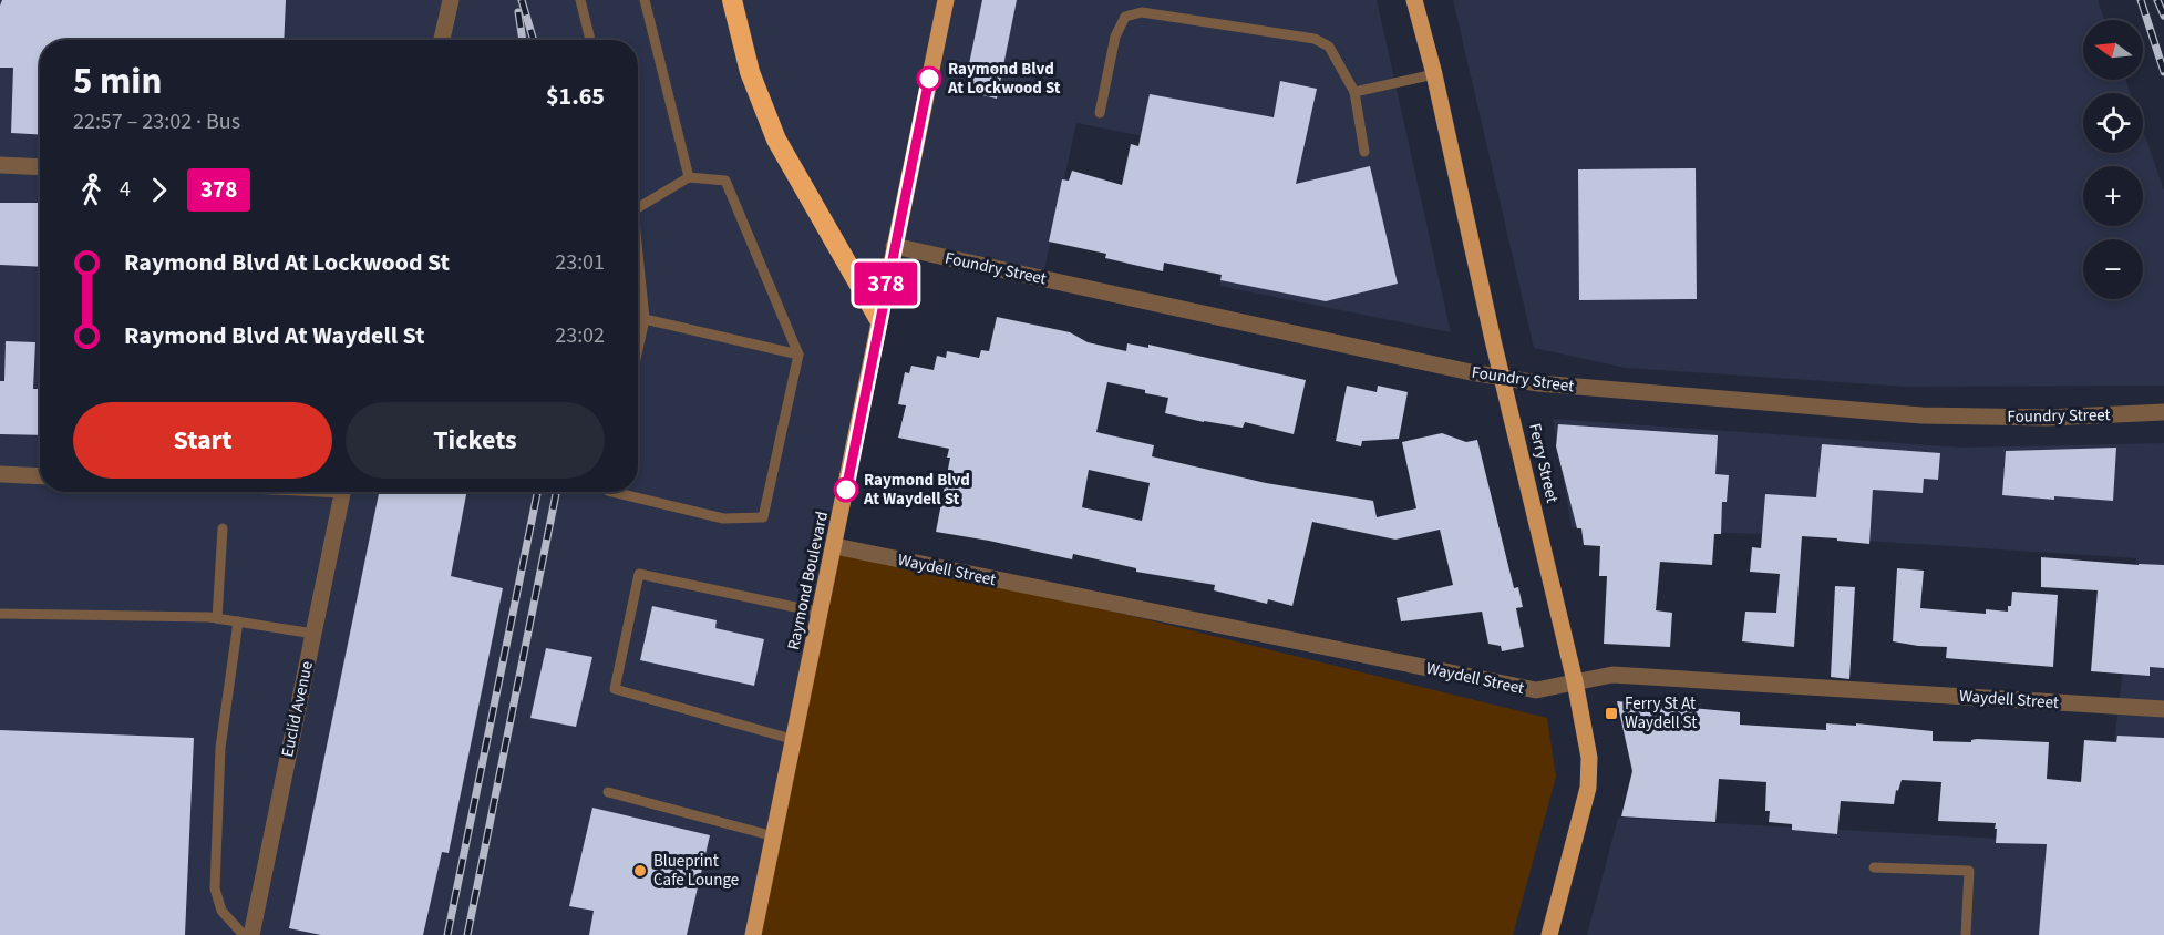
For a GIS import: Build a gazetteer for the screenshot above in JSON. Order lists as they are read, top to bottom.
{
  "streets": {
    "main road": ["Ferry Street", "Raymond Boulevard"],
    "street": ["Foundry Street", "Waydell Street", "Euclid Avenue"]
  },
  "crossings": [
    ["Foundry Street", "Ferry Street"],
    ["Foundry Street", "Raymond Boulevard"],
    ["Ferry Street", "Waydell Street"],
    ["Waydell Street", "Raymond Boulevard"]
  ],
  "places": {
    "other": ["Raymond Blvd At Lockwood St", "Raymond Blvd At Waydell St", "Blueprint Cafe Lounge"],
    "transit": ["Ferry St At Waydell St"]
  },
  "lines": ["bus line 378"],
  "north": "left",
  "page": {
    "on_map": "378",
    "map_buttons": ["+", "−"],
    "heading": ["5 min", "22:57 – 23:02 · Bus", "$1.65"],
    "legs": ["4", "378"],
    "list": [
      {
        "name": "Raymond Blvd At Lockwood St",
        "value": "23:01"
      },
      {
        "name": "Raymond Blvd At Waydell St",
        "value": "23:02"
      }
    ],
    "buttons": ["Start", "Tickets"]
  }
}
